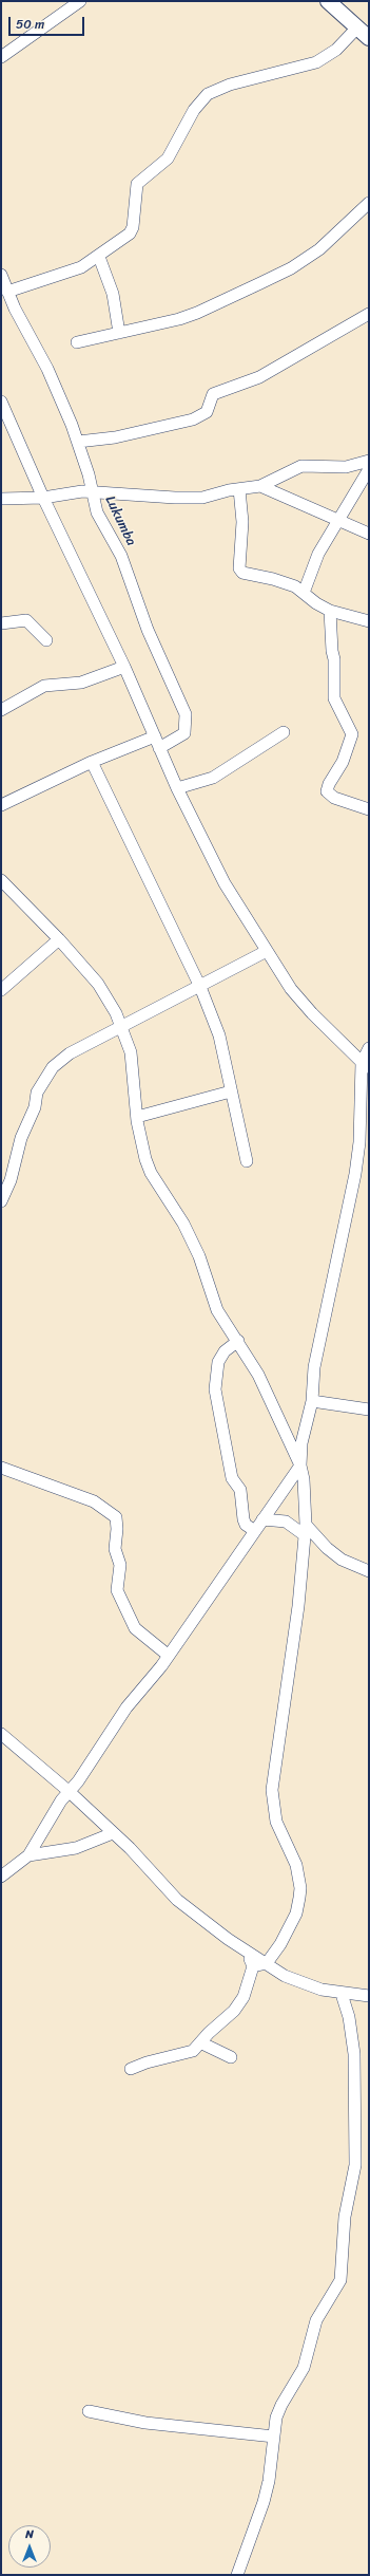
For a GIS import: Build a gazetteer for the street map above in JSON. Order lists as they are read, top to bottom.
{
  "streets": {
    "street": ["Lukumba"]
  },
  "scale_bar": "50 m",
  "north": "top"
}
